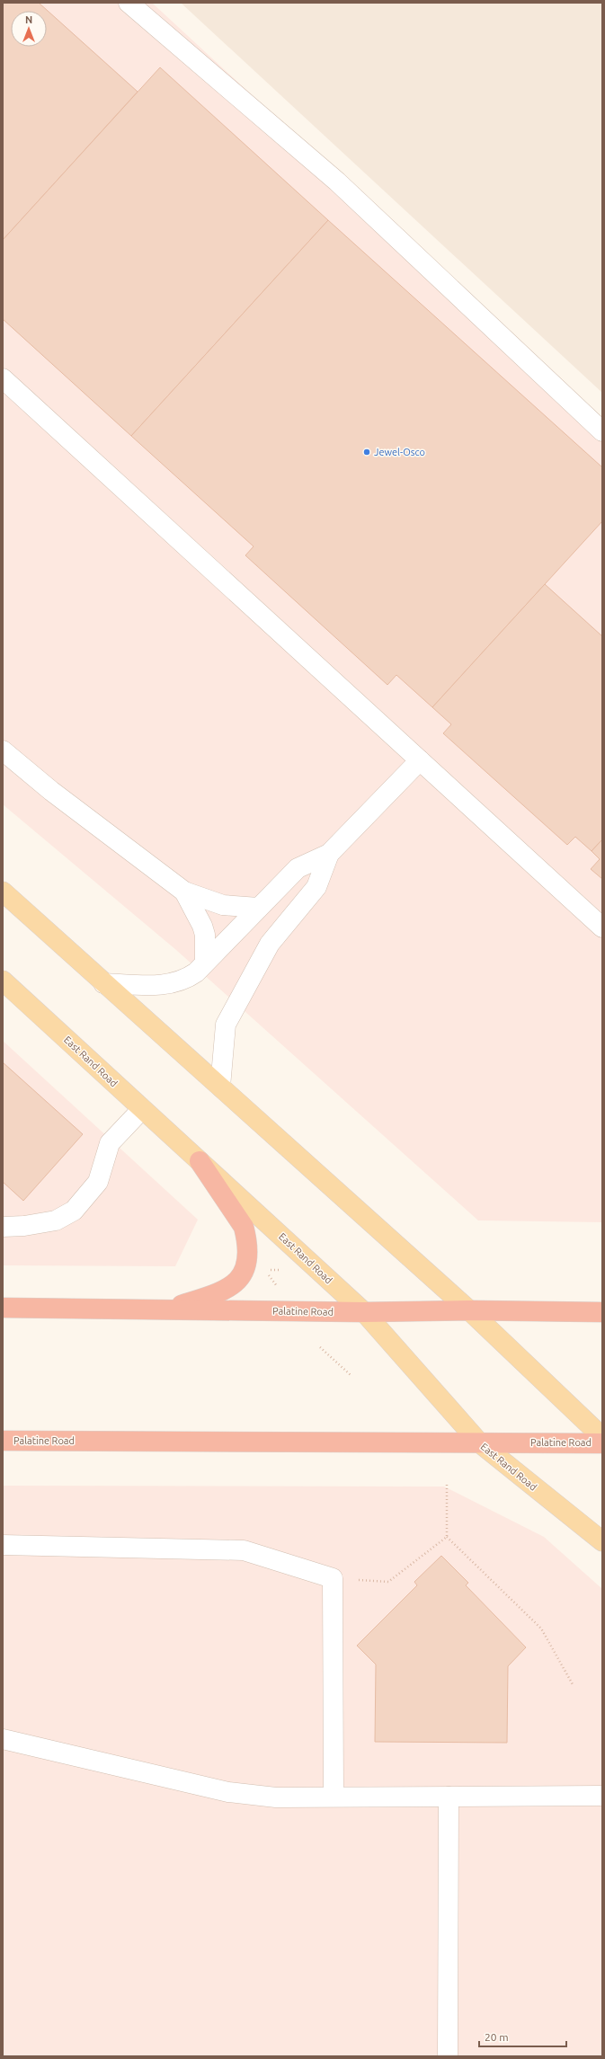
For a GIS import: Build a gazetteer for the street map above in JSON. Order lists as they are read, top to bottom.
{
  "streets": {
    "highway": ["Palatine Road"],
    "main road": ["East Rand Road"]
  },
  "crossings": [
    ["East Rand Road", "Palatine Road"]
  ],
  "places": ["Jewel-Osco"],
  "scale_bar": "20 m",
  "north": "top"
}
